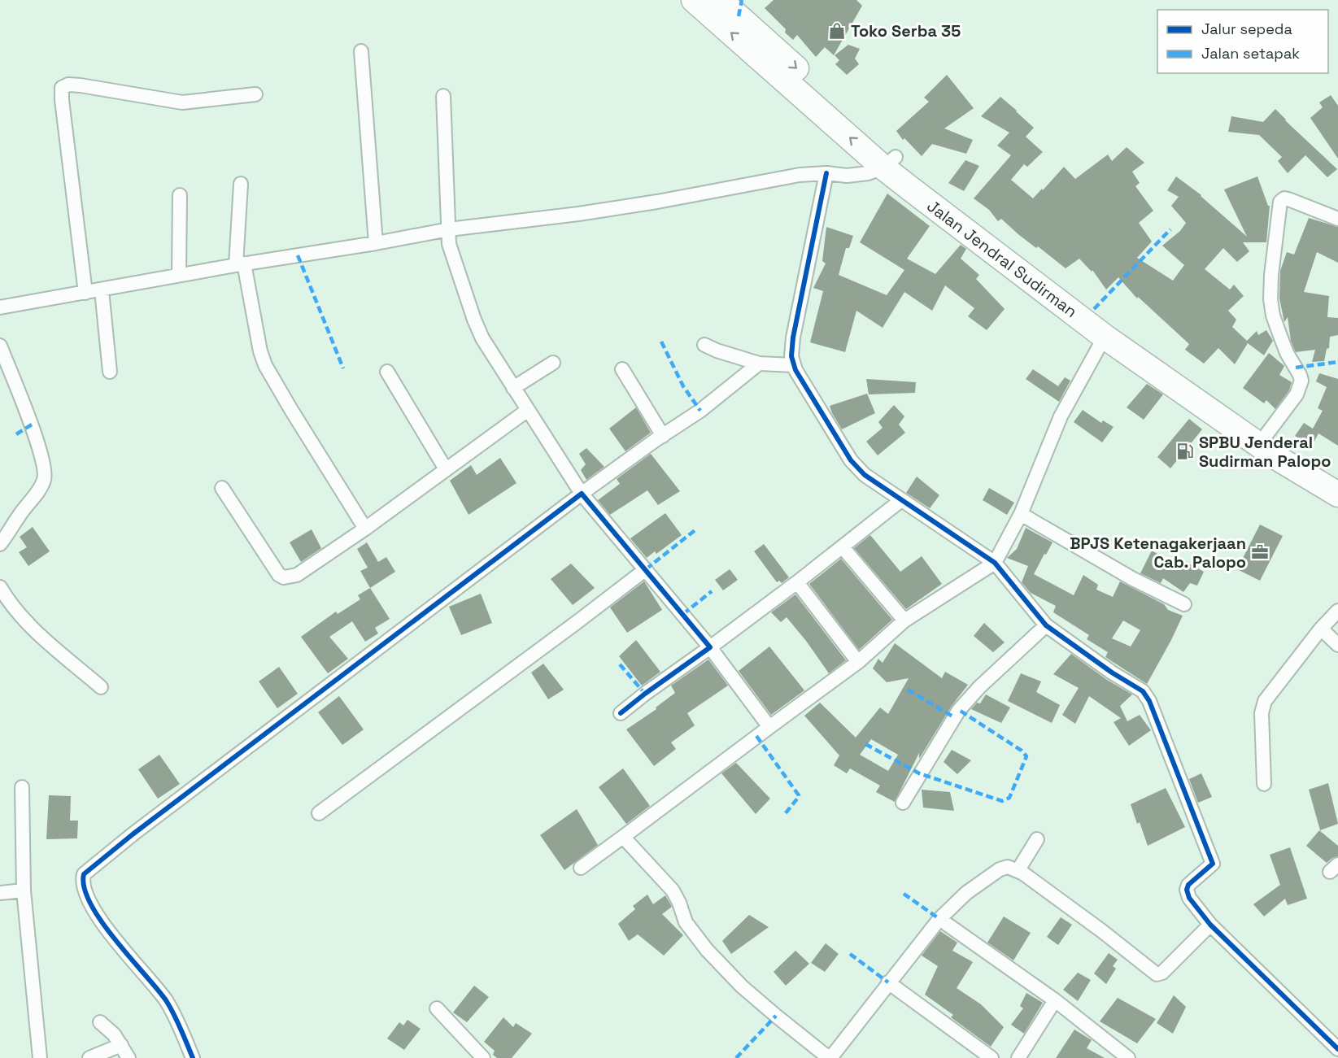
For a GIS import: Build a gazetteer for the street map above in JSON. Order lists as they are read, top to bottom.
{
  "streets": {
    "highway": ["Jalan Jendral Sudirman"]
  },
  "places": {
    "shop": ["Toko Serba 35"],
    "fuel station": ["SPBU Jenderal Sudirman Palopo"],
    "office": ["BPJS Ketenagakerjaan Cab. Palopo"]
  },
  "legend": ["Jalur sepeda", "Jalan setapak"]
}
